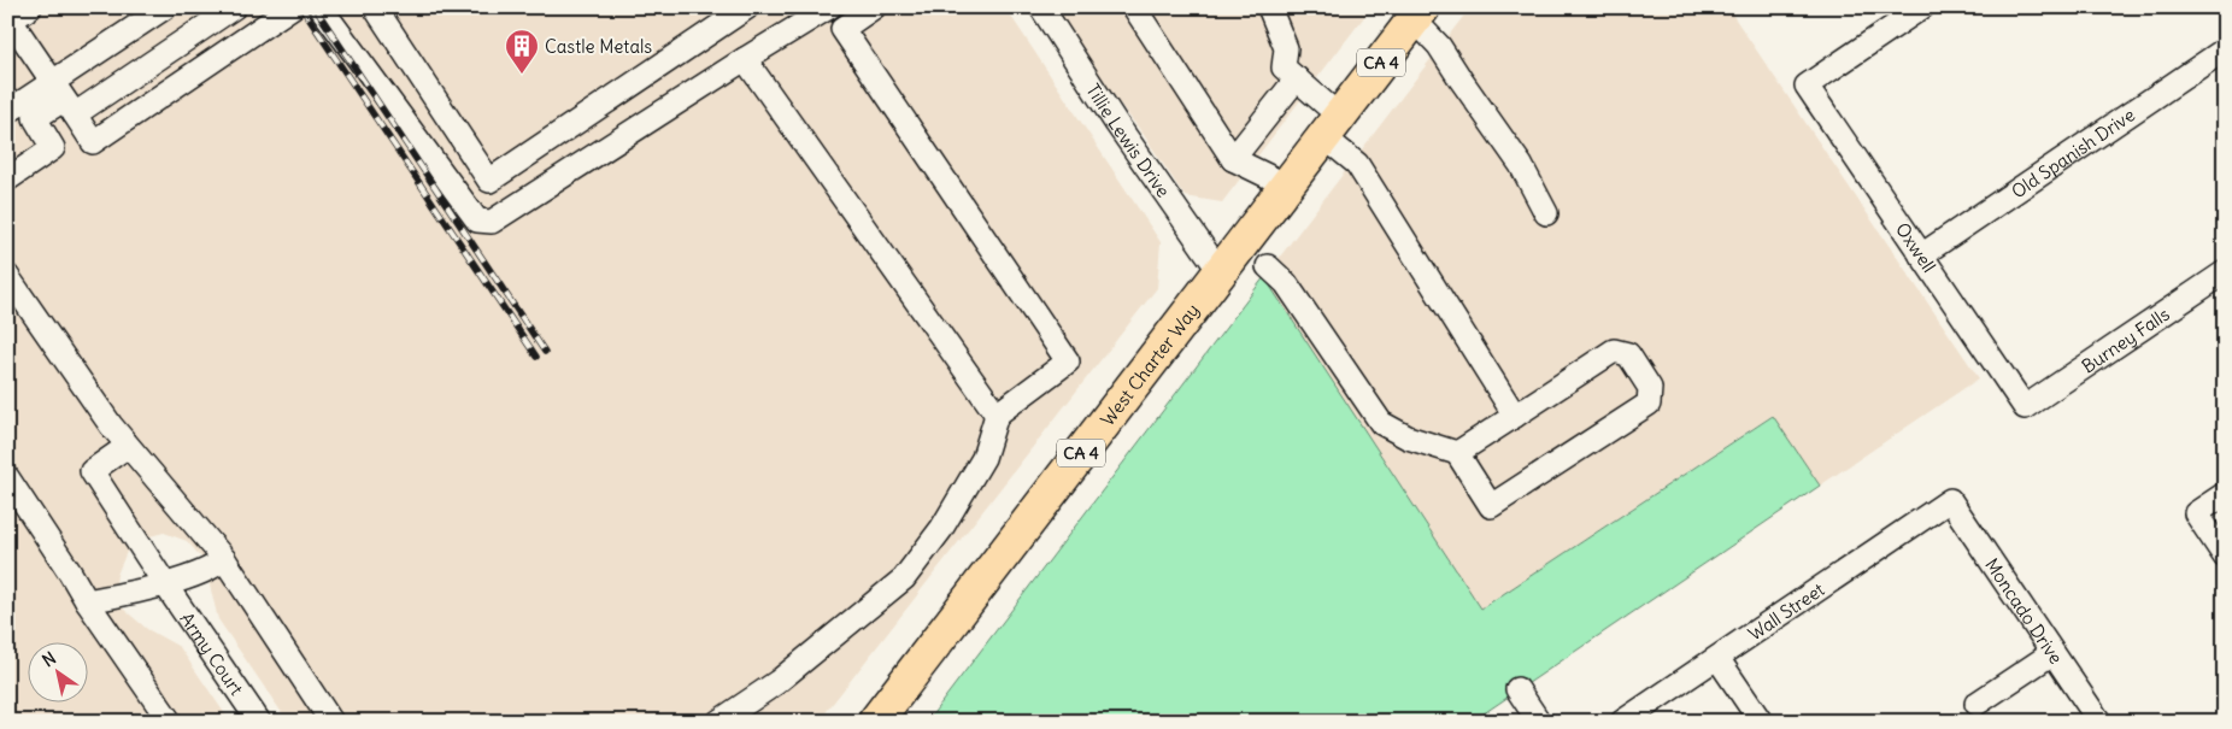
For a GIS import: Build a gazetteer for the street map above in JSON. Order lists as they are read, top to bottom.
{
  "streets": {
    "highway": ["CA 4", "West Charter Way"],
    "street": [
      "Tillie Lewis Drive",
      "Old Spanish Drive",
      "Oxwell",
      "Burney Falls",
      "Wall Street",
      "Moncado Drive",
      "Army Court"
    ]
  },
  "crossings": [
    ["Tillie Lewis Drive", "West Charter Way"],
    ["Old Spanish Drive", "Oxwell"],
    ["Oxwell", "Burney Falls"],
    ["Wall Street", "Moncado Drive"]
  ],
  "places": {
    "building": ["Castle Metals"]
  },
  "north": "top left"
}
